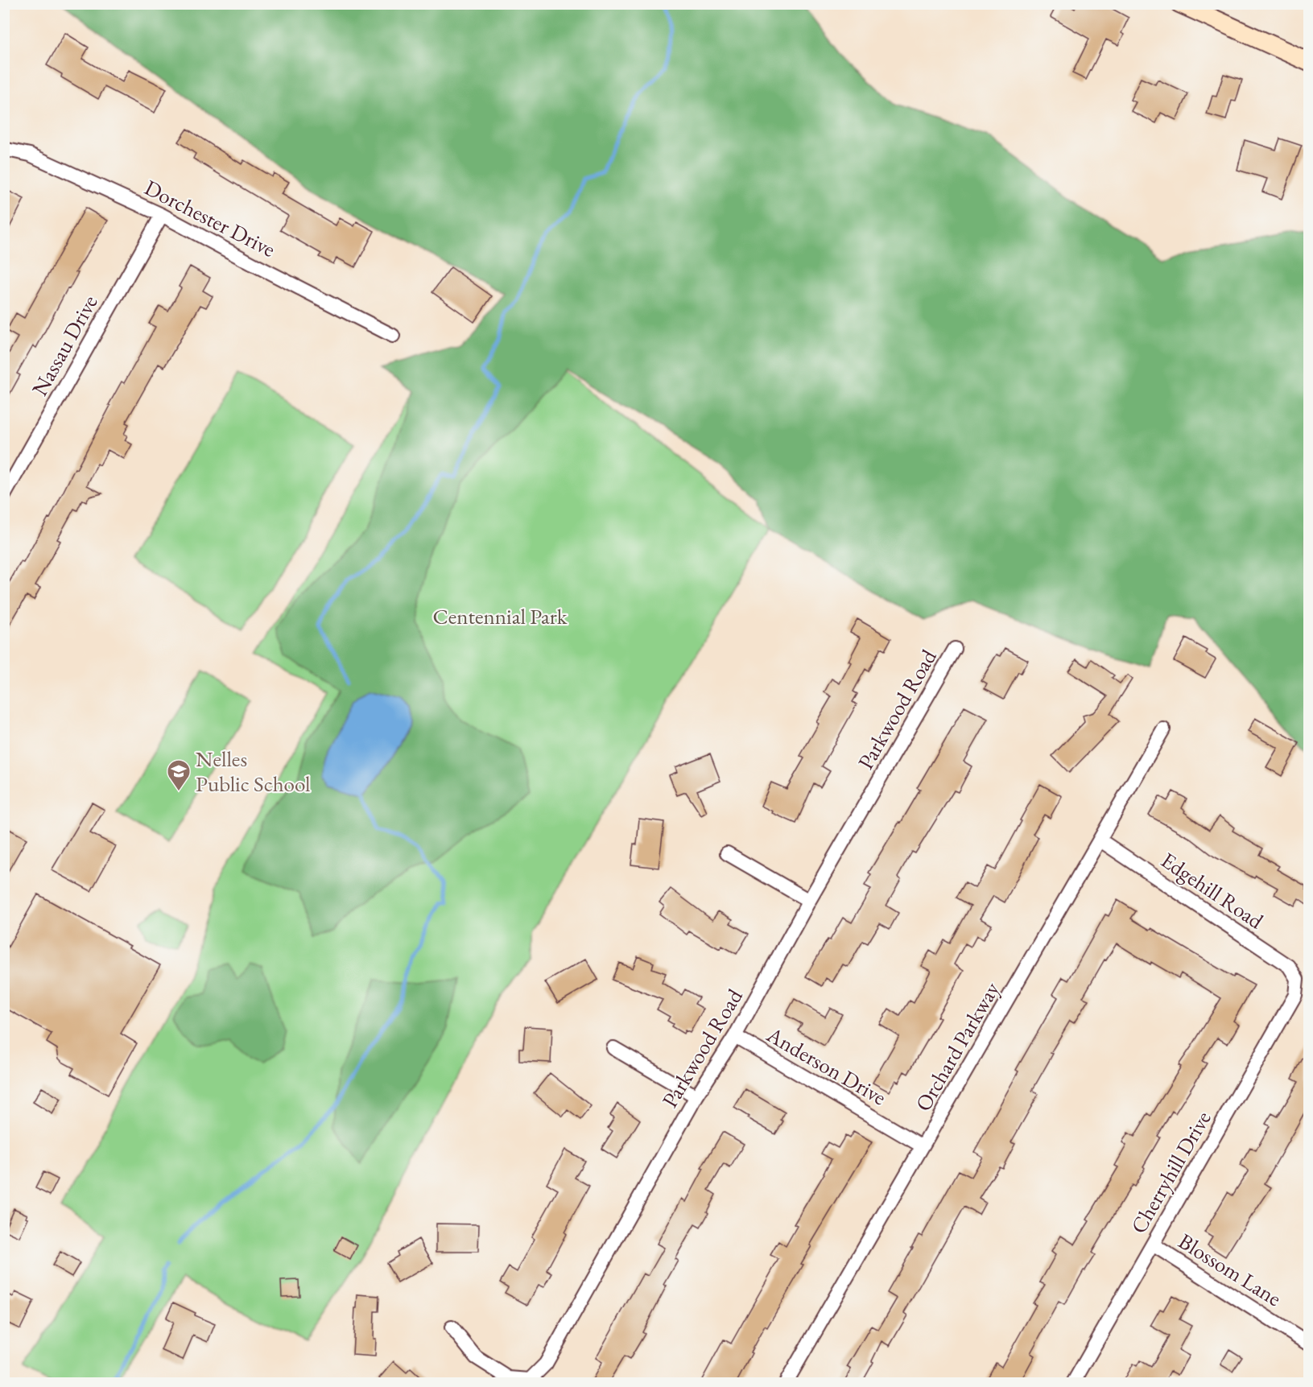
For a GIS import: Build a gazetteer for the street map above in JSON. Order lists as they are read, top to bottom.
{
  "streets": {
    "street": [
      "Dorchester Drive",
      "Nassau Drive",
      "Parkwood Road",
      "Edgehill Road",
      "Orchard Parkway",
      "Anderson Drive",
      "Cherryhill Drive",
      "Blossom Lane"
    ]
  },
  "crossings": [
    ["Dorchester Drive", "Nassau Drive"],
    ["Parkwood Road", "Anderson Drive"],
    ["Edgehill Road", "Orchard Parkway"],
    ["Edgehill Road", "Cherryhill Drive"],
    ["Orchard Parkway", "Anderson Drive"],
    ["Cherryhill Drive", "Blossom Lane"]
  ],
  "parks": ["Centennial Park"],
  "places": {
    "school or university": ["Nelles Public School"]
  }
}
